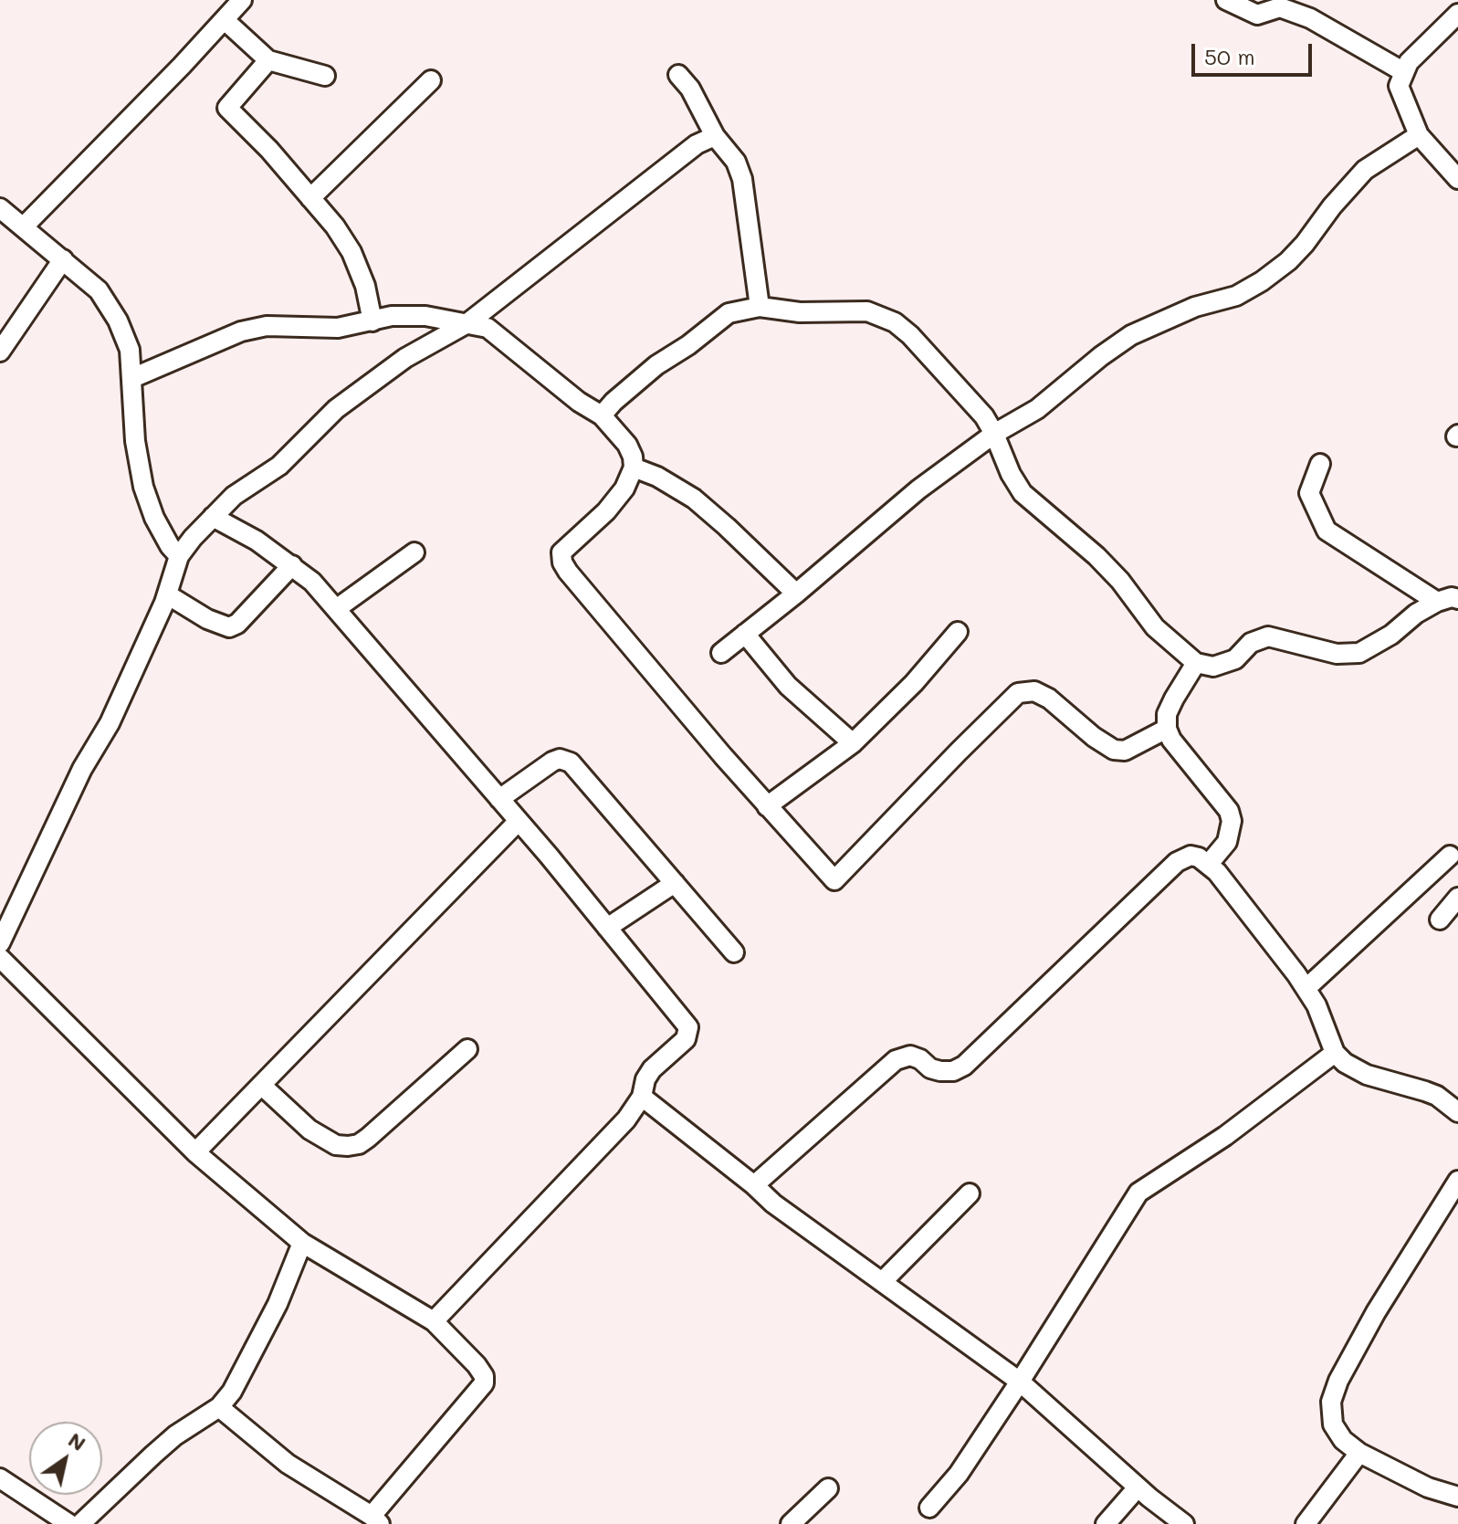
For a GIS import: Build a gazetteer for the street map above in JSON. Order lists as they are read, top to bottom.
{
  "scale_bar": "50 m",
  "north": "top right"
}
